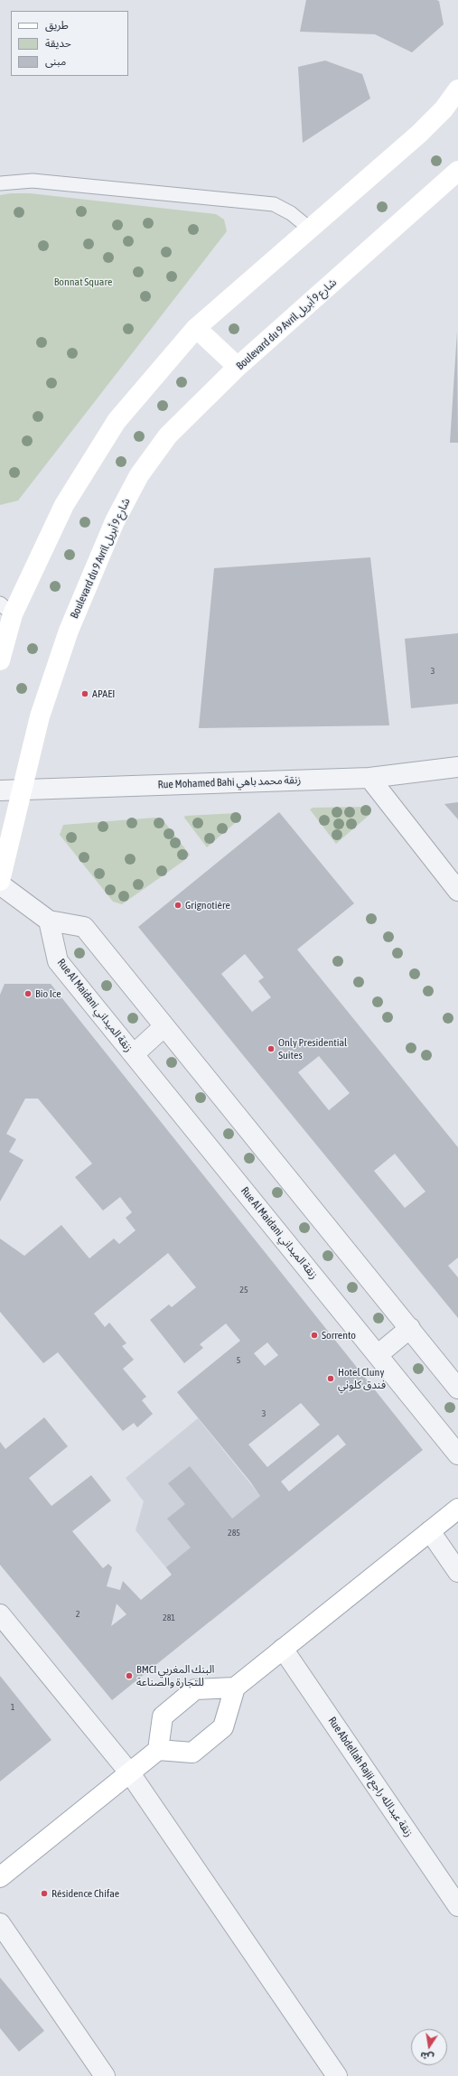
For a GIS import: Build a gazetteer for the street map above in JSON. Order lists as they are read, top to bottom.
{
  "streets": {
    "street": [
      "Boulevard du 9 Avril شارع 9 أبريل",
      "Rue Mohamed Bahi زنقة محمد باهي",
      "Rue Al Maidani زنقة الميداني",
      "Rue Abdellah Rajii زنقة عبدالله راجع"
    ]
  },
  "crossings": [
    ["Boulevard du 9 Avril شارع 9 أبريل", "Rue Mohamed Bahi زنقة محمد باهي"]
  ],
  "parks": ["Bonnat Square"],
  "places": [
    "APAEI",
    "Grignotière",
    "Bio Ice",
    "Only Presidential Suites",
    "Sorrento",
    "Hotel Cluny فندق كلوني",
    "BMCI البنك المغربي للتجارة والصناعة",
    "Résidence Chifae"
  ],
  "house_numbers": [
    "3",
    "25",
    "5",
    "3",
    "285",
    "2",
    "281",
    "1"
  ],
  "legend": ["طريق", "حديقة", "مبنى"],
  "north": "bottom"
}
